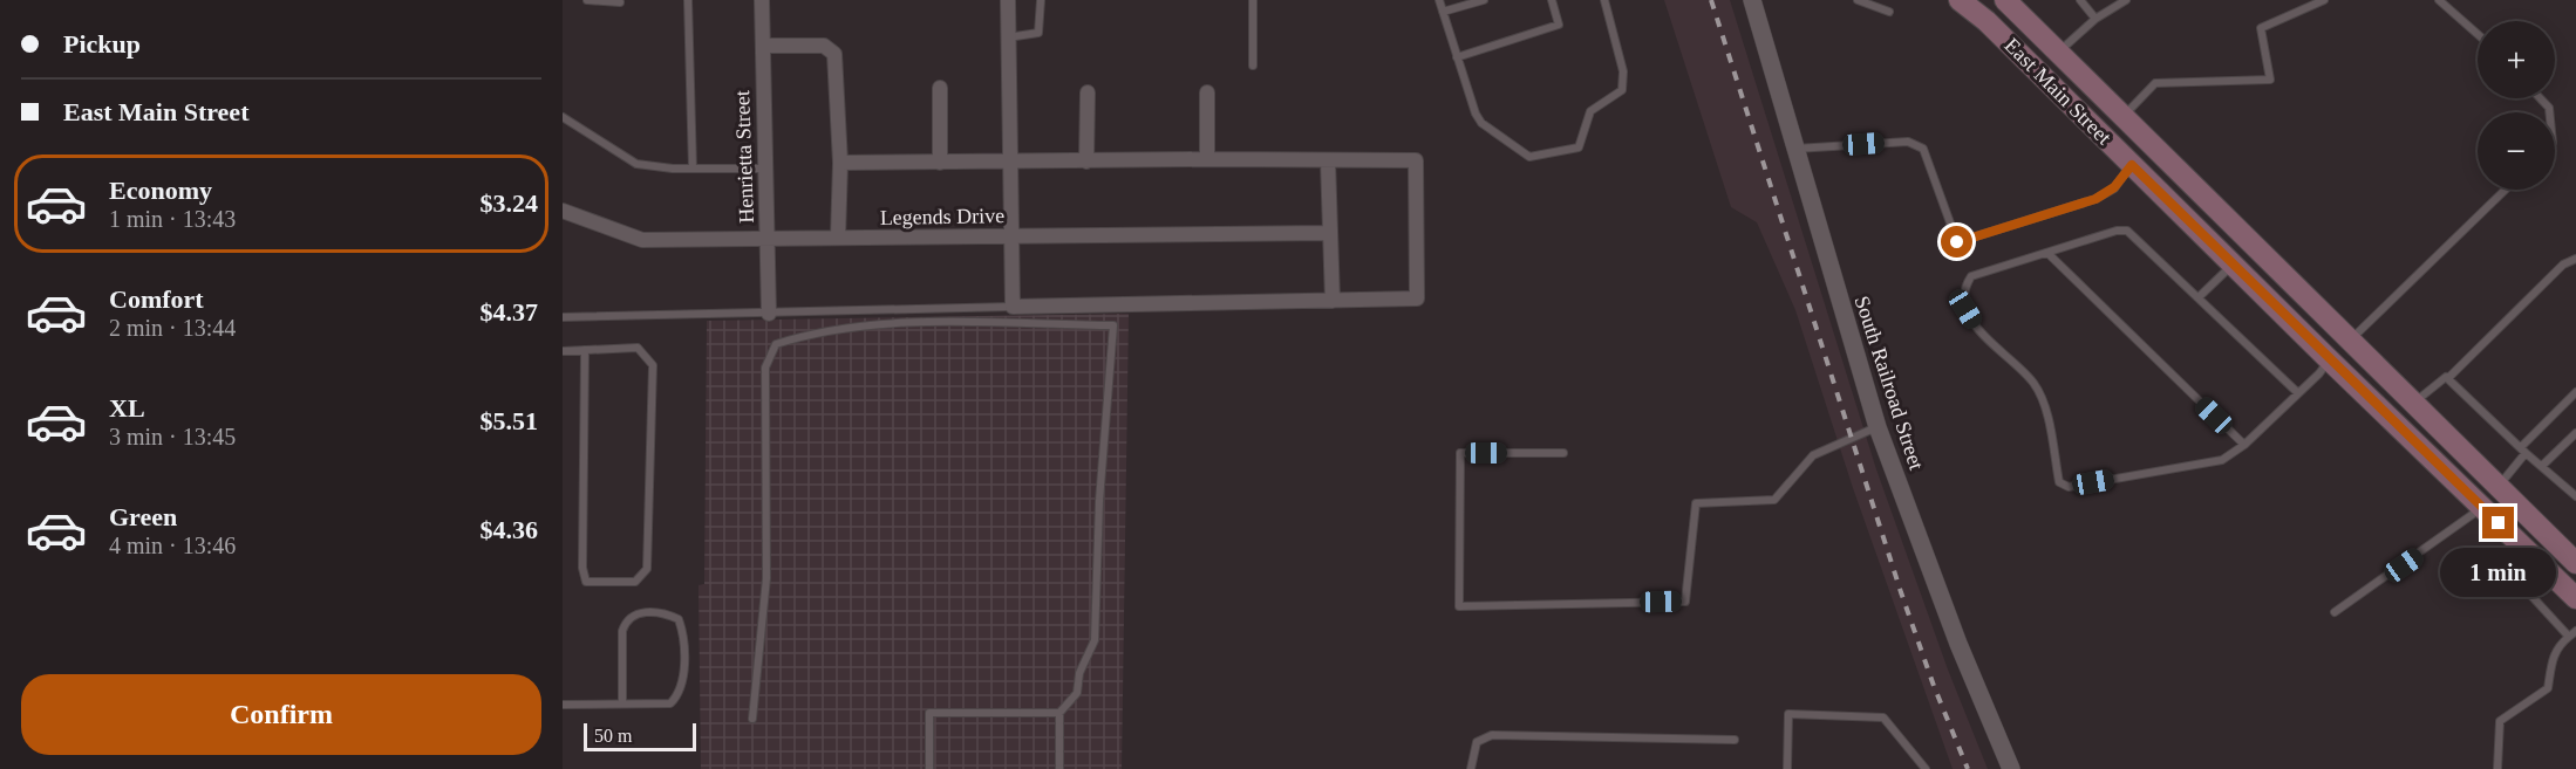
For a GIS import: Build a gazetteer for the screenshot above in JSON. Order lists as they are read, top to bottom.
{
  "streets": {
    "main road": ["East Main Street"],
    "street": ["Henrietta Street", "Legends Drive", "South Railroad Street"]
  },
  "crossings": [
    ["Henrietta Street", "Legends Drive"]
  ],
  "scale_bar": "50 m",
  "page": {
    "banner": ["Pickup", "East Main Street"],
    "map_buttons": ["+", "−"],
    "list": [
      {
        "name": "Economy",
        "note": "1 min · 13:43",
        "value": "$3.24"
      },
      {
        "name": "Comfort",
        "note": "2 min · 13:44",
        "value": "$4.37"
      },
      {
        "name": "XL",
        "note": "3 min · 13:45",
        "value": "$5.51"
      },
      {
        "name": "Green",
        "note": "4 min · 13:46",
        "value": "$4.36"
      }
    ],
    "bubble": "1 min",
    "buttons": "Confirm",
    "scale": "50 m"
  }
}
